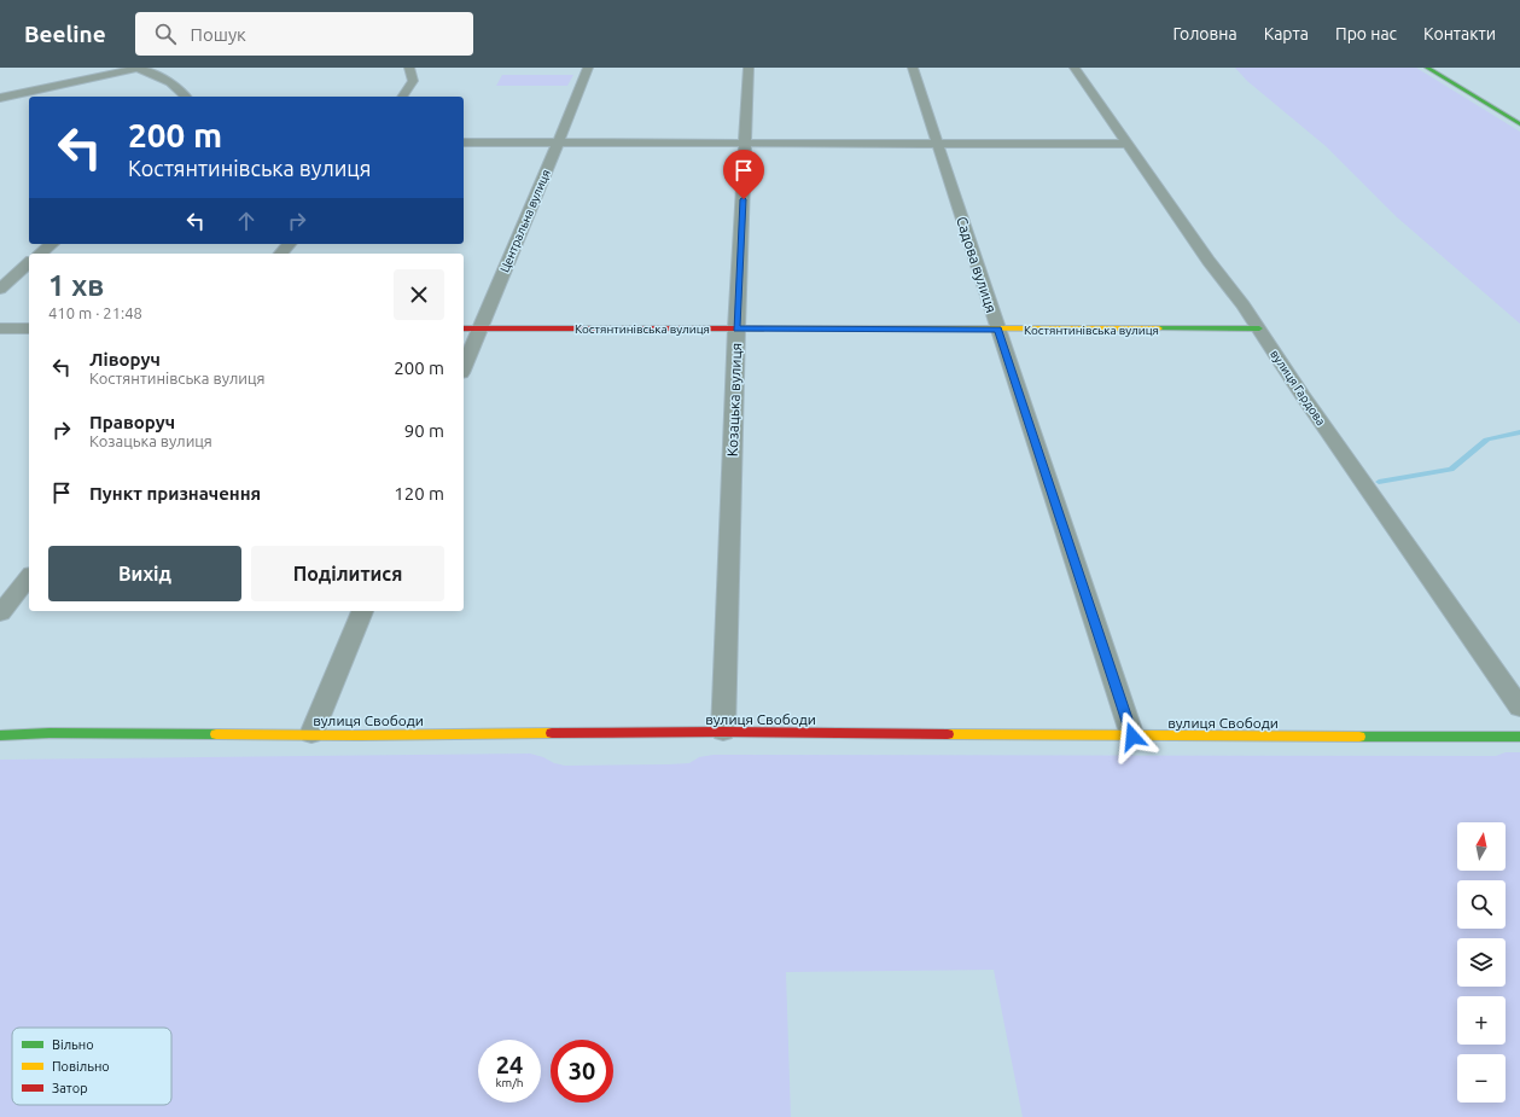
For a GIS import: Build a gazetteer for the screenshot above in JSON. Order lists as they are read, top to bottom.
{
  "streets": {
    "street": [
      "Центральна вулиця",
      "Садова вулиця",
      "Костянтинівська вулиця",
      "вулиця Гардова",
      "Козацька вулиця",
      "вулиця Свободи"
    ]
  },
  "crossings": [
    ["Центральна вулиця", "Костянтинівська вулиця"],
    ["Садова вулиця", "Костянтинівська вулиця"],
    ["Садова вулиця", "вулиця Свободи"],
    ["Костянтинівська вулиця", "вулиця Гардова"],
    ["Костянтинівська вулиця", "Козацька вулиця"],
    ["Козацька вулиця", "вулиця Свободи"]
  ],
  "legend": ["Вільно", "Повільно", "Затор"],
  "north": "top",
  "page": {
    "header": "Beeline",
    "search": "Пошук",
    "nav": [
      "Головна",
      "Карта",
      "Про нас",
      "Контакти"
    ],
    "turn": ["200 m", "Костянтинівська вулиця"],
    "heading": ["1 хв", "410 m · 21:48"],
    "list": [
      {
        "name": "Ліворуч",
        "note": "Костянтинівська вулиця",
        "value": "200 m"
      },
      {
        "name": "Праворуч",
        "note": "Козацька вулиця",
        "value": "90 m"
      },
      {
        "name": "Пункт призначення",
        "value": "120 m"
      }
    ],
    "buttons": ["Вихід", "Поділитися"],
    "map_buttons": ["+", "−"],
    "speed": "24 km/h",
    "limit": "30"
  }
}
